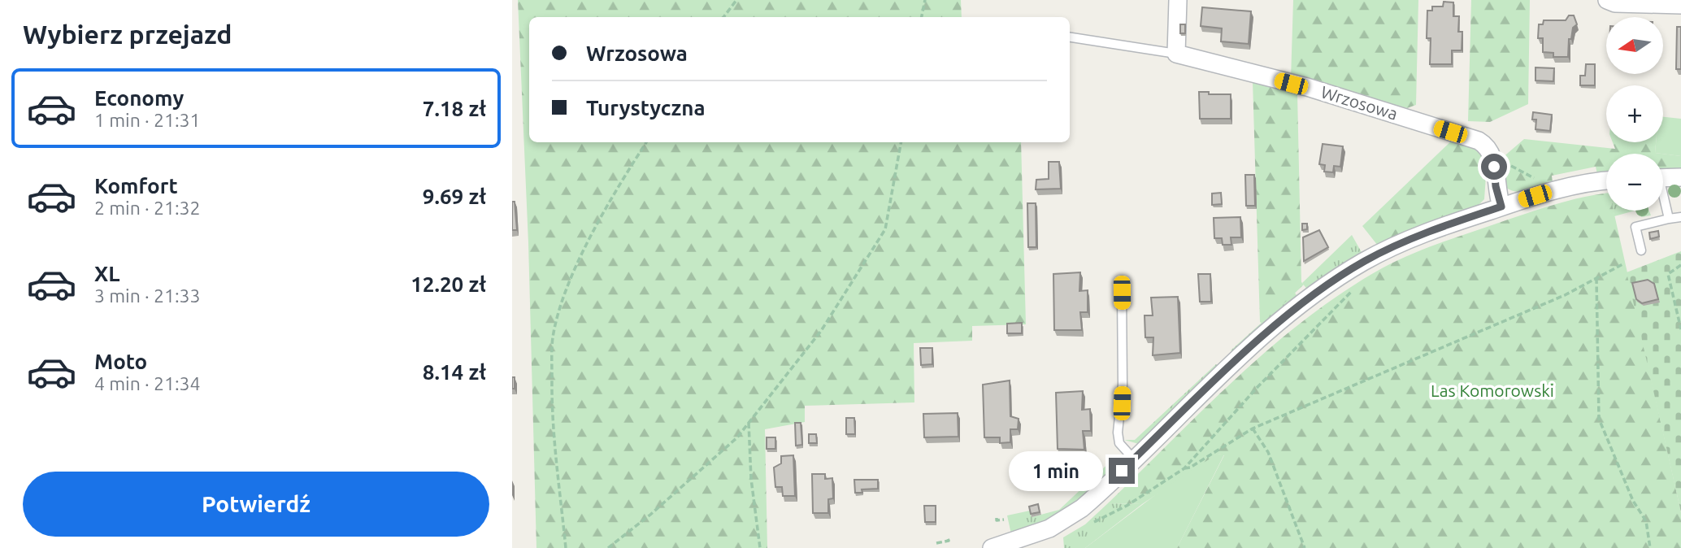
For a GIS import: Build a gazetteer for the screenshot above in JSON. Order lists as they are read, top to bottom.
{
  "streets": {
    "street": ["Wrzosowa"]
  },
  "parks": ["Las Komorowski"],
  "north": "left",
  "page": {
    "heading": "Wybierz przejazd",
    "map_buttons": ["+", "−"],
    "banner": ["Wrzosowa", "Turystyczna"],
    "list": [
      {
        "name": "Economy",
        "note": "1 min · 21:31",
        "value": "7.18 zł"
      },
      {
        "name": "Komfort",
        "note": "2 min · 21:32",
        "value": "9.69 zł"
      },
      {
        "name": "XL",
        "note": "3 min · 21:33",
        "value": "12.20 zł"
      },
      {
        "name": "Moto",
        "note": "4 min · 21:34",
        "value": "8.14 zł"
      }
    ],
    "bubble": "1 min",
    "buttons": "Potwierdź"
  }
}
